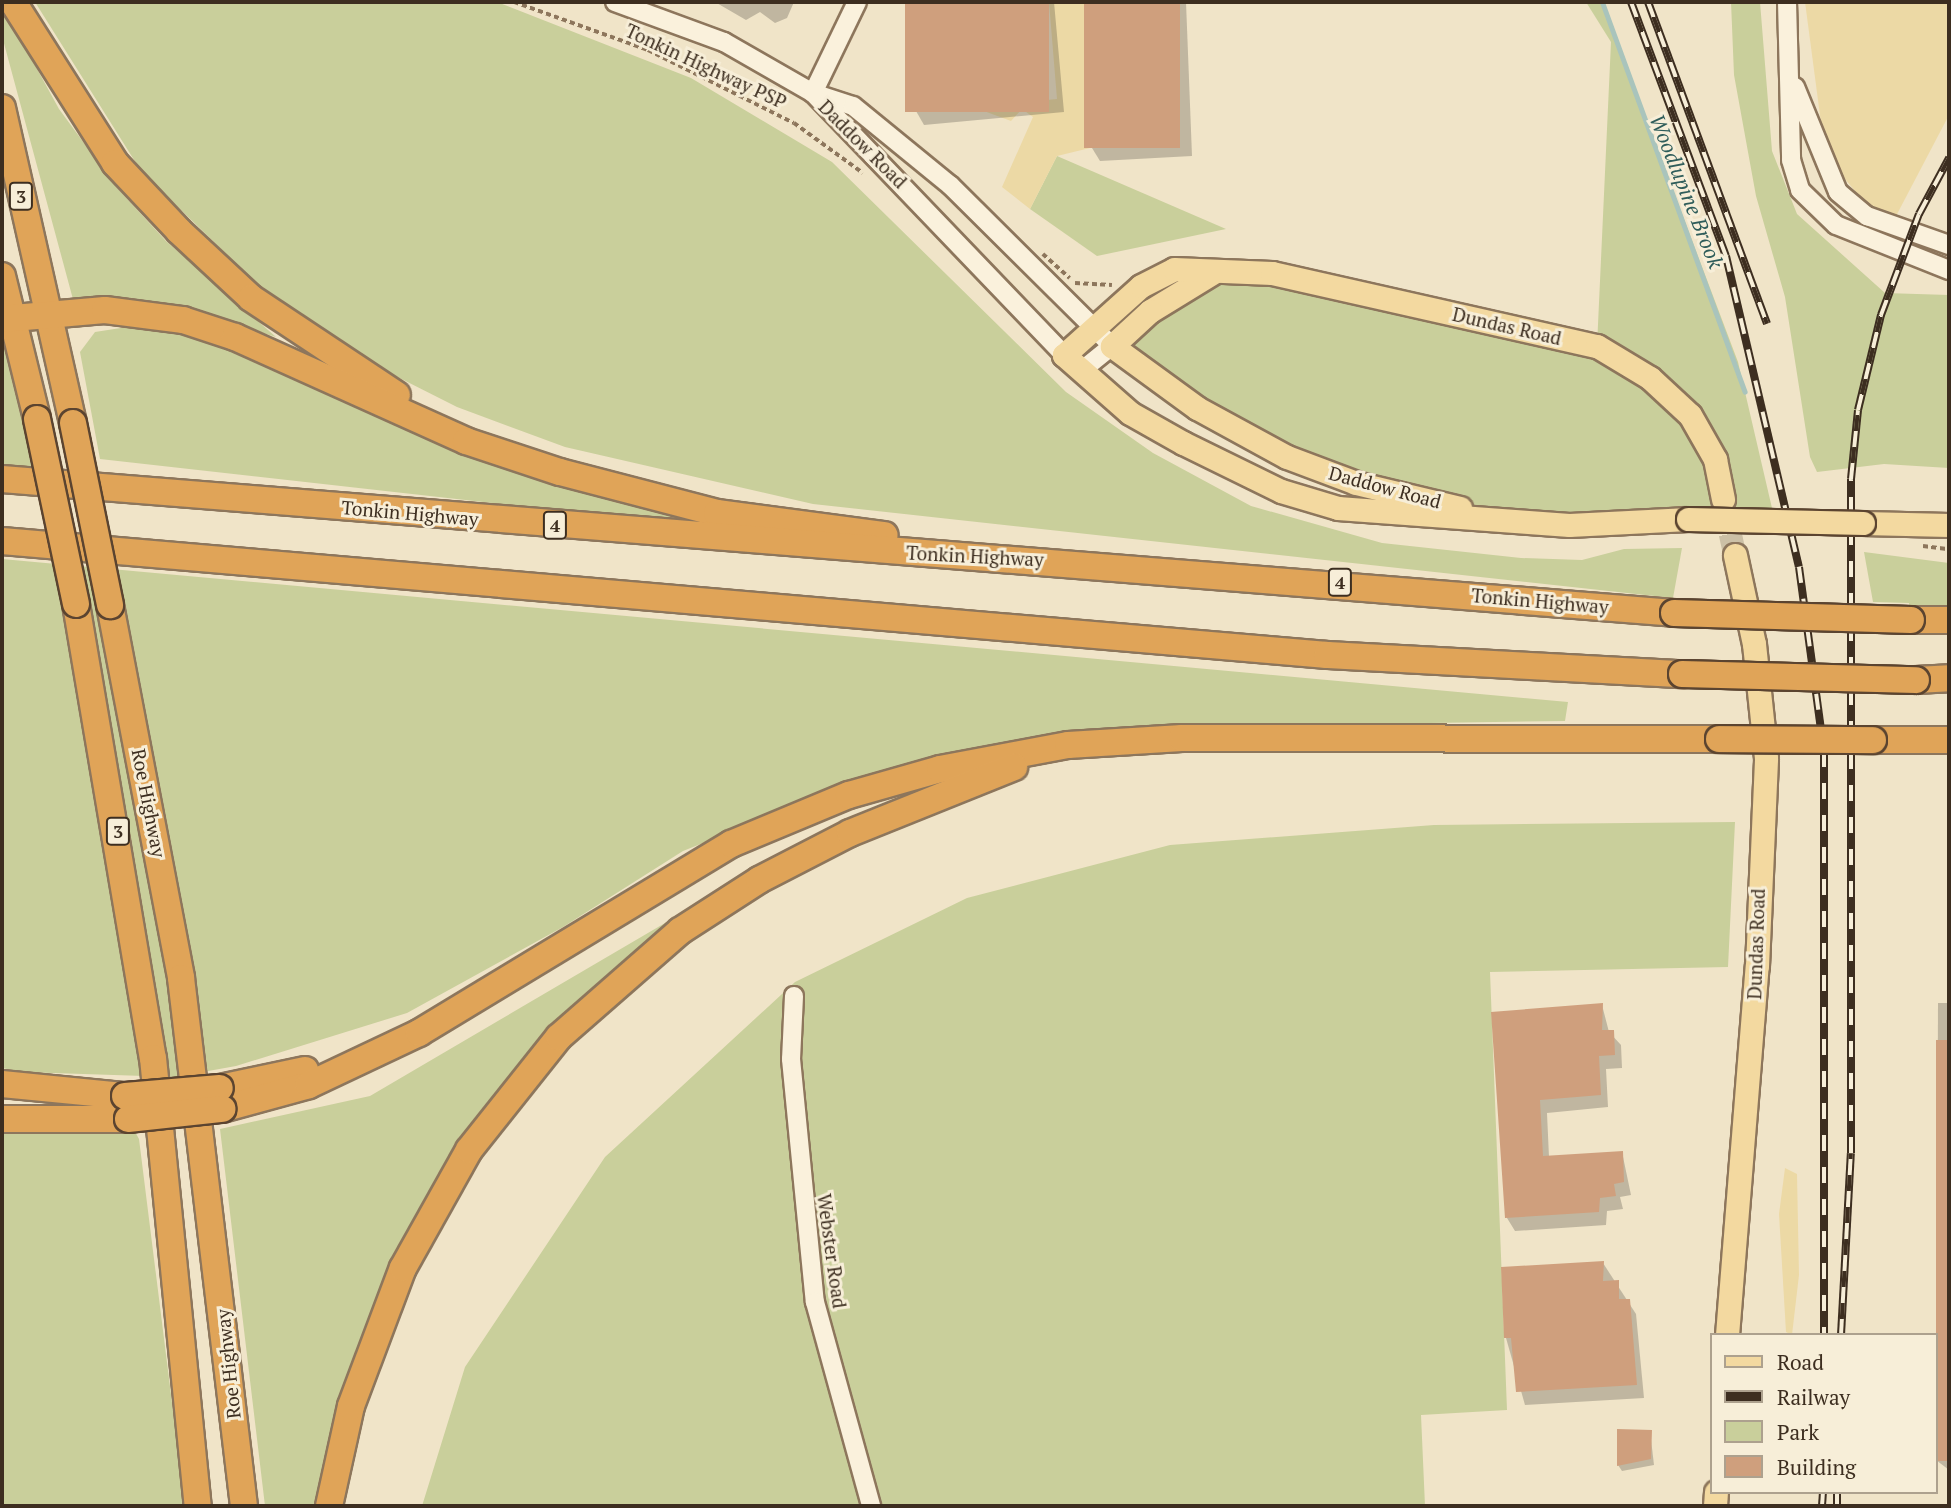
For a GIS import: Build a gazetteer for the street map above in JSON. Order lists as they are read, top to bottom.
{
  "streets": {
    "highway": [
      "3",
      "Tonkin Highway",
      "4",
      "Roe Highway"
    ],
    "main road": ["Daddow Road", "Dundas Road"],
    "street": ["Webster Road"],
    "path": ["Tonkin Highway PSP"]
  },
  "crossings": [
    ["Daddow Road", "Dundas Road"]
  ],
  "water": ["Woodlupine Brook"],
  "legend": [
    "Road",
    "Railway",
    "Park",
    "Building"
  ]
}
